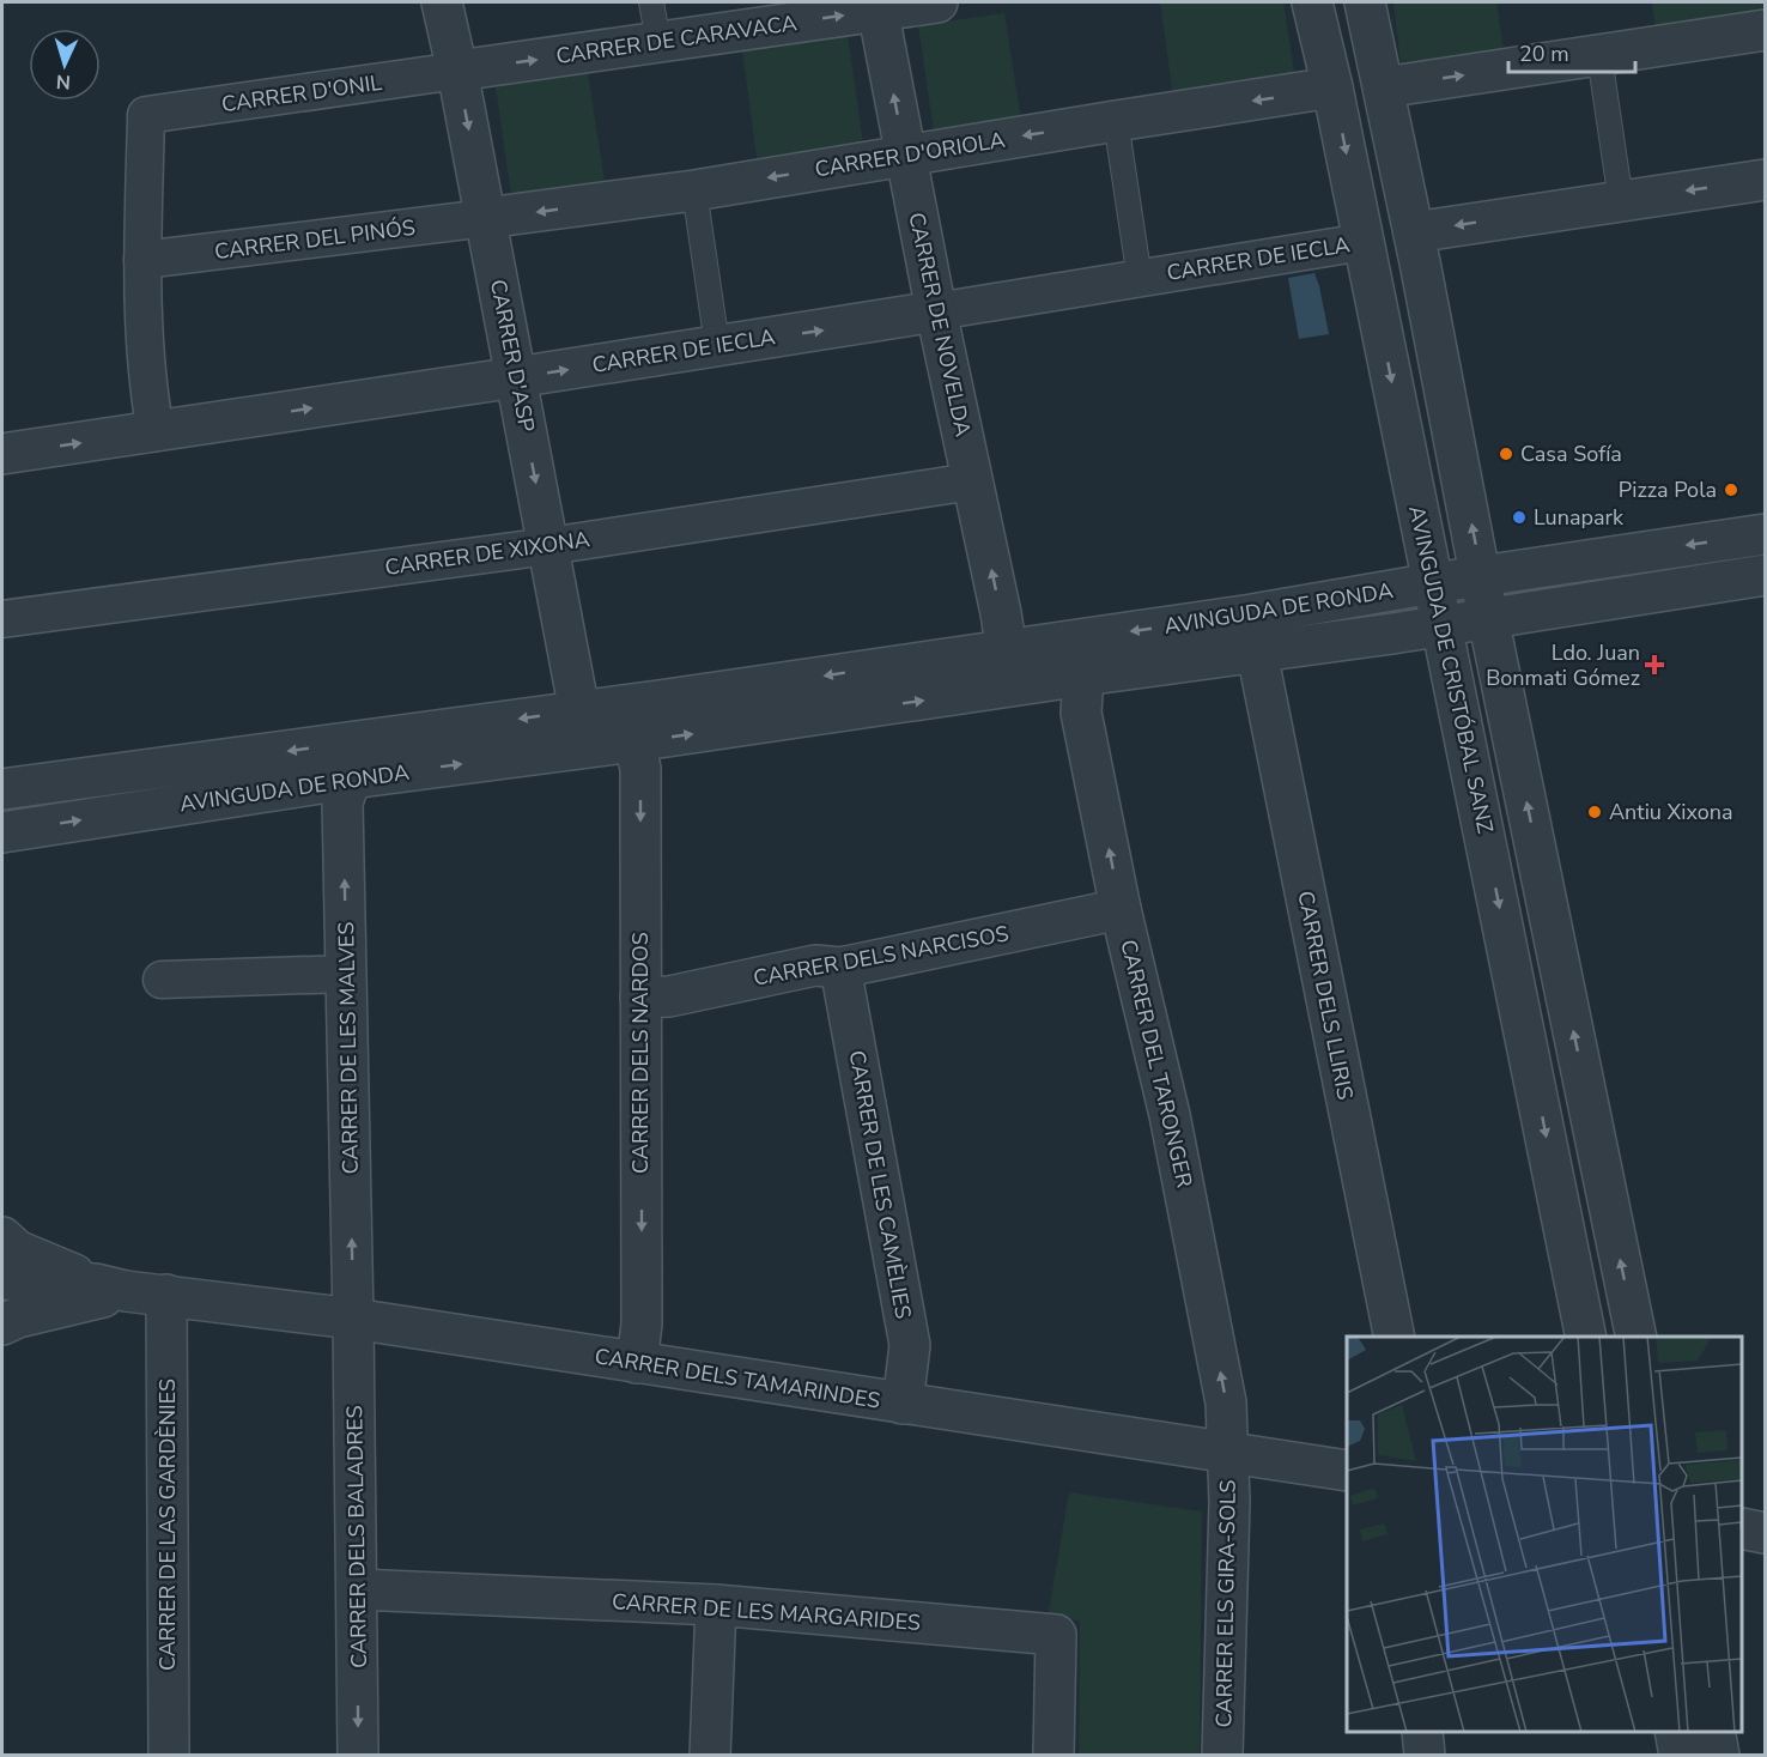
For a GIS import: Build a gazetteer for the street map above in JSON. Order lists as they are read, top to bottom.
{
  "streets": {
    "street": [
      "CARRER DE CARAVACA",
      "CARRER D'ONIL",
      "CARRER D'ORIOLA",
      "CARRER DEL PINÓS",
      "CARRER DE IECLA",
      "CARRER DE NOVELDA",
      "CARRER D'ASP",
      "CARRER DE XIXONA",
      "AVINGUDA DE RONDA",
      "AVINGUDA DE CRISTÓBAL SANZ",
      "CARRER DELS NARCISOS",
      "CARRER DELS LLIRIS",
      "CARRER DE LES MALVES",
      "CARRER DELS NARDOS",
      "CARRER DEL TARONGER",
      "CARRER DE LES CAMÈLIES",
      "CARRER DELS TAMARINDES",
      "CARRER DE LAS GARDÈNIES",
      "CARRER DELS BALADRES",
      "CARRER ELS GIRA-SOLS",
      "CARRER DE LES MARGARIDES"
    ]
  },
  "crossings": [
    ["CARRER DE CARAVACA", "CARRER D'ONIL"],
    ["CARRER DE CARAVACA", "CARRER DE NOVELDA"],
    ["CARRER DE CARAVACA", "CARRER D'ASP"],
    ["CARRER D'ONIL", "CARRER DEL PINÓS"],
    ["CARRER D'ONIL", "CARRER D'ASP"],
    ["CARRER D'ORIOLA", "CARRER DEL PINÓS"],
    ["CARRER D'ORIOLA", "CARRER DE NOVELDA"],
    ["CARRER D'ORIOLA", "CARRER D'ASP"],
    ["CARRER D'ORIOLA", "AVINGUDA DE CRISTÓBAL SANZ"],
    ["CARRER DEL PINÓS", "CARRER D'ASP"],
    ["CARRER DE IECLA", "CARRER DE NOVELDA"],
    ["CARRER DE IECLA", "CARRER D'ASP"],
    ["CARRER DE IECLA", "AVINGUDA DE CRISTÓBAL SANZ"],
    ["CARRER DE NOVELDA", "CARRER DE XIXONA"],
    ["CARRER DE NOVELDA", "AVINGUDA DE RONDA"],
    ["CARRER D'ASP", "CARRER DE XIXONA"],
    ["CARRER D'ASP", "AVINGUDA DE RONDA"],
    ["AVINGUDA DE RONDA", "AVINGUDA DE CRISTÓBAL SANZ"],
    ["AVINGUDA DE RONDA", "CARRER DELS LLIRIS"],
    ["AVINGUDA DE RONDA", "CARRER DE LES MALVES"],
    ["AVINGUDA DE RONDA", "CARRER DELS NARDOS"],
    ["AVINGUDA DE RONDA", "CARRER DEL TARONGER"],
    ["CARRER DELS NARCISOS", "CARRER DELS NARDOS"],
    ["CARRER DELS NARCISOS", "CARRER DEL TARONGER"],
    ["CARRER DELS NARCISOS", "CARRER DE LES CAMÈLIES"],
    ["CARRER DE LES MALVES", "CARRER DELS TAMARINDES"],
    ["CARRER DE LES MALVES", "CARRER DELS BALADRES"],
    ["CARRER DELS NARDOS", "CARRER DELS TAMARINDES"],
    ["CARRER DEL TARONGER", "CARRER DELS TAMARINDES"],
    ["CARRER DEL TARONGER", "CARRER ELS GIRA-SOLS"],
    ["CARRER DE LES CAMÈLIES", "CARRER DELS TAMARINDES"],
    ["CARRER DELS TAMARINDES", "CARRER DE LAS GARDÈNIES"],
    ["CARRER DELS TAMARINDES", "CARRER DELS BALADRES"],
    ["CARRER DELS TAMARINDES", "CARRER ELS GIRA-SOLS"],
    ["CARRER DELS BALADRES", "CARRER DE LES MARGARIDES"]
  ],
  "one_way": [
    "CARRER DE CARAVACA",
    "CARRER D'ORIOLA",
    "CARRER DE IECLA",
    "CARRER DE NOVELDA",
    "CARRER D'ASP",
    "CARRER DE LES MALVES",
    "CARRER DELS NARDOS",
    "CARRER DEL TARONGER"
  ],
  "places": {
    "other": [
      "Casa Sofía",
      "Pizza Pola",
      "Lunapark",
      "Antiu Xixona"
    ],
    "health": ["Ldo. Juan Bonmati Gómez"]
  },
  "scale_bar": "20 m",
  "north": "bottom"
}
